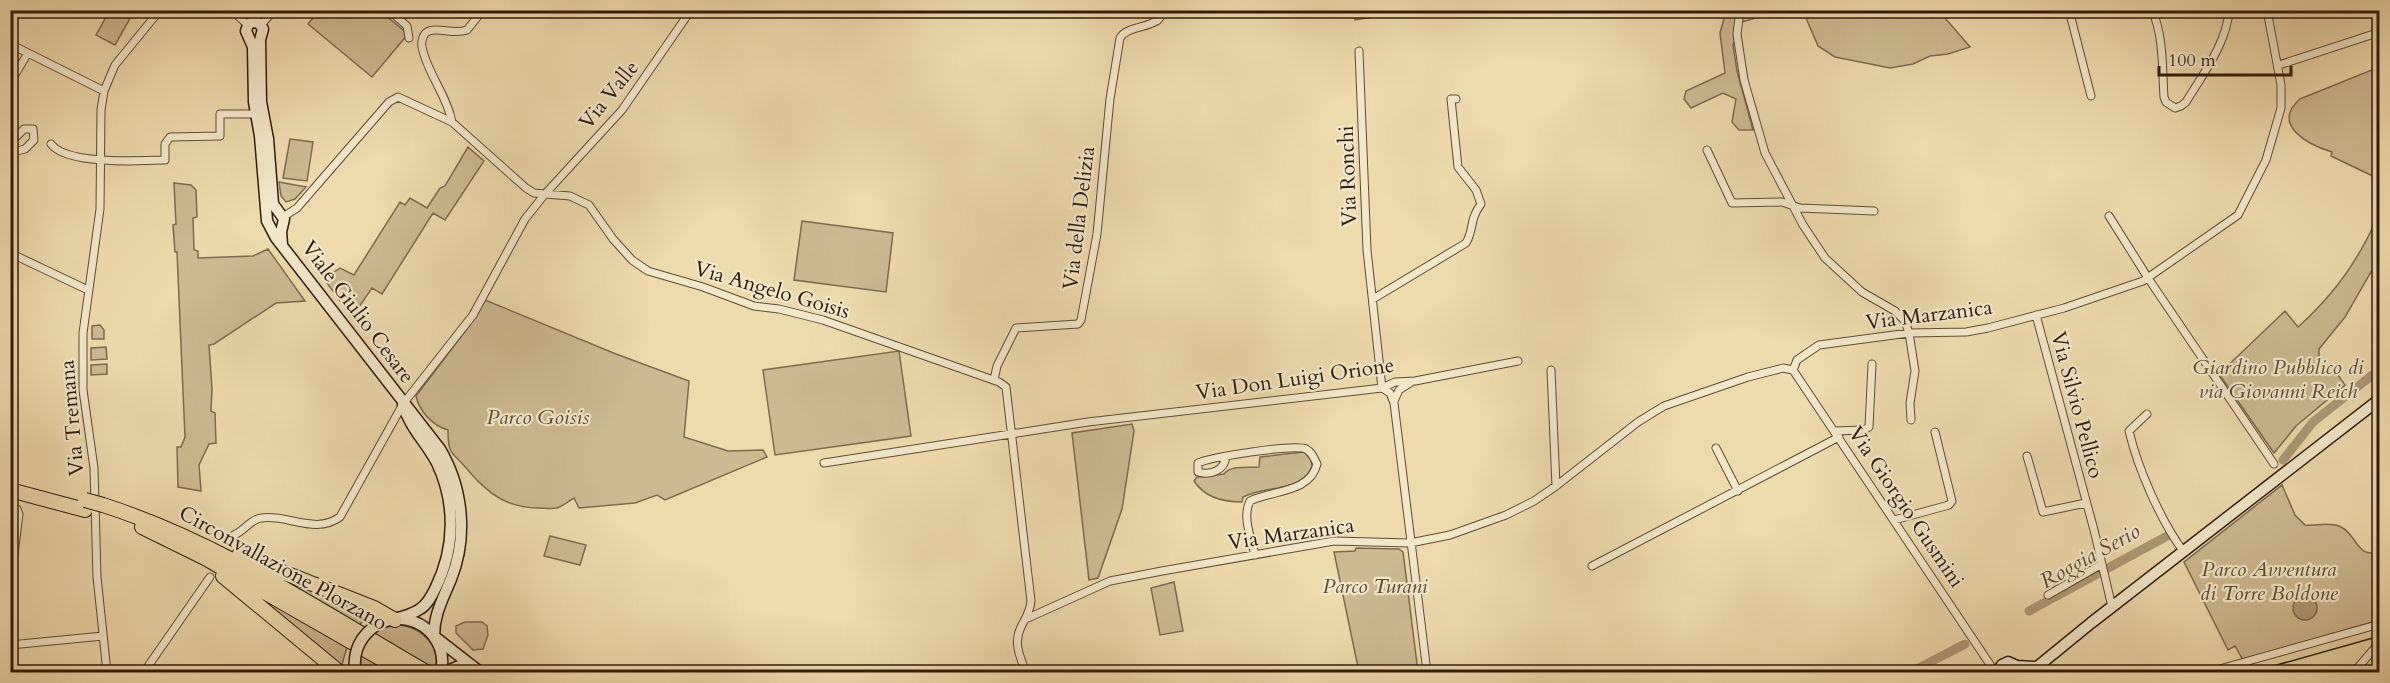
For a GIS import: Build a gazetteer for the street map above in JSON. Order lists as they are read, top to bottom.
{
  "streets": {
    "highway": ["Circonvallazione Plorzano"],
    "street": [
      "Via Valle",
      "Via Ronchi",
      "Via della Delizia",
      "Via Angelo Goisis",
      "Viale Giulio Cesare",
      "Via Marzanica",
      "Via Don Luigi Orione",
      "Via Silvio Pellico",
      "Via Tremana",
      "Via Giorgio Gusmini"
    ]
  },
  "crossings": [
    ["Via Valle", "Via Angelo Goisis"],
    ["Via Ronchi", "Via Don Luigi Orione"],
    ["Via della Delizia", "Via Angelo Goisis"],
    ["Via Angelo Goisis", "Viale Giulio Cesare"],
    ["Via Marzanica", "Via Silvio Pellico"],
    ["Via Marzanica", "Via Giorgio Gusmini"]
  ],
  "water": ["Roggia Serio"],
  "parks": [
    "Giardino Pubblico di via Giovanni Reich",
    "Parco Goisis",
    "Parco Avventura di Torre Boldone",
    "Parco Turani"
  ],
  "scale_bar": "100 m"
}
